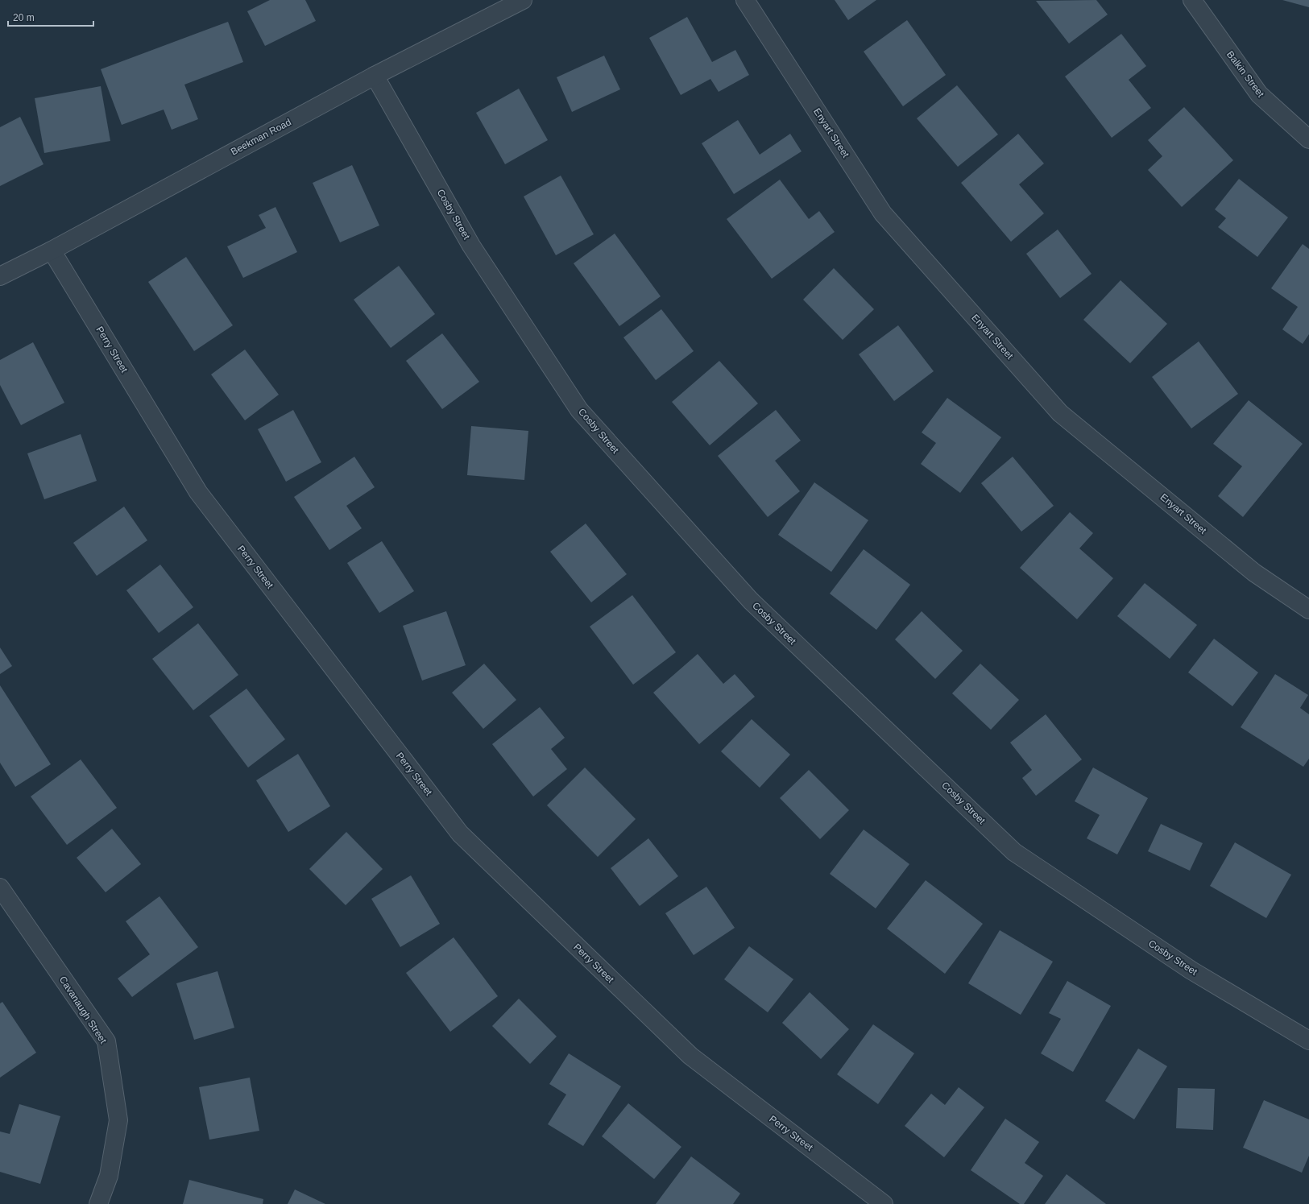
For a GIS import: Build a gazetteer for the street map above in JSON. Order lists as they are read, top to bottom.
{
  "streets": {
    "street": [
      "Balkin Street",
      "Enyart Street",
      "Beekman Road",
      "Cosby Street",
      "Perry Street",
      "Cavanaugh Street"
    ]
  },
  "crossings": [
    ["Beekman Road", "Cosby Street"],
    ["Beekman Road", "Perry Street"]
  ],
  "scale_bar": "20 m"
}
